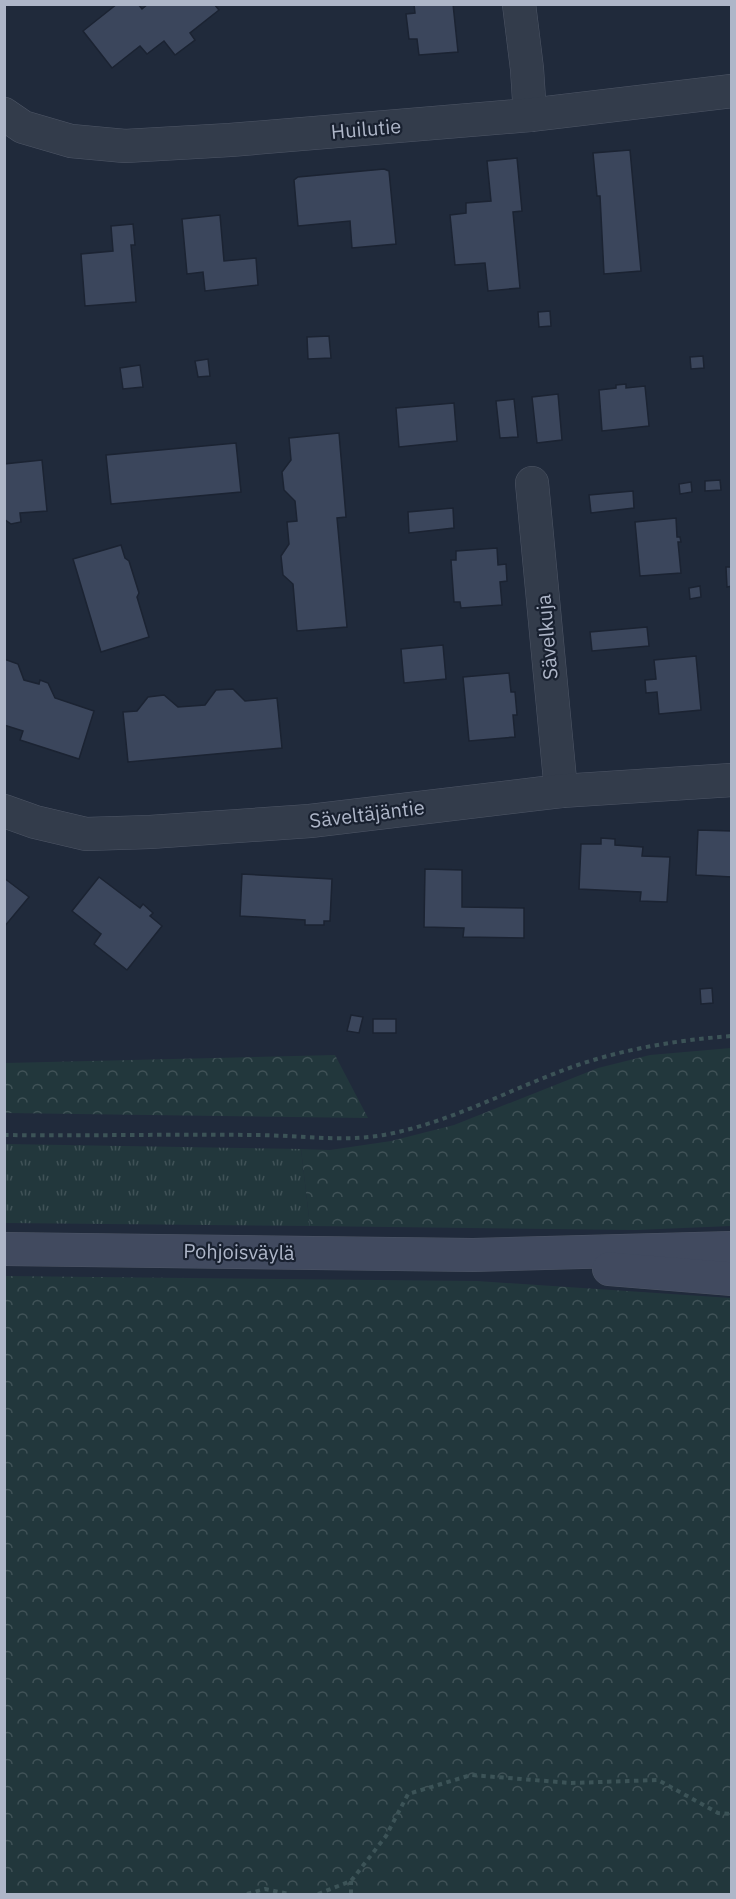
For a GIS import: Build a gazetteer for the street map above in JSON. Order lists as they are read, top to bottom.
{
  "streets": {
    "main road": ["Pohjoisväylä"],
    "street": ["Huilutie", "Sävelkuja", "Säveltäjäntie"]
  },
  "crossings": [
    ["Sävelkuja", "Säveltäjäntie"]
  ]
}
